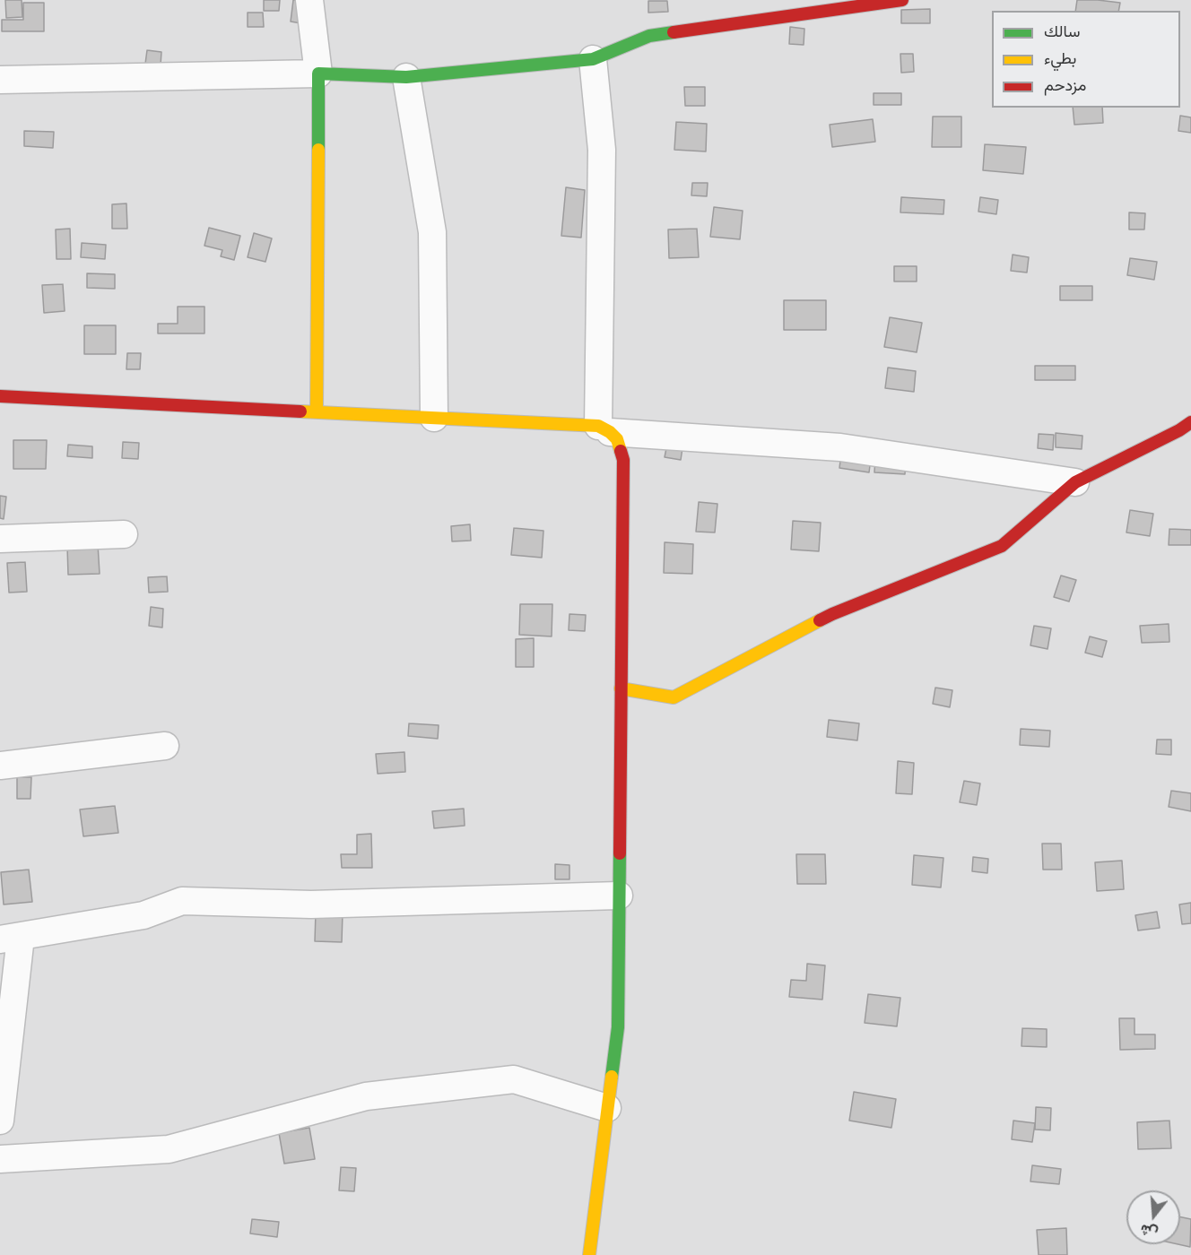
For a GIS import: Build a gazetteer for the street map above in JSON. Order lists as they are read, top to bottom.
{
  "legend": ["سالك", "بطيء", "مزدحم"],
  "north": "bottom"
}
